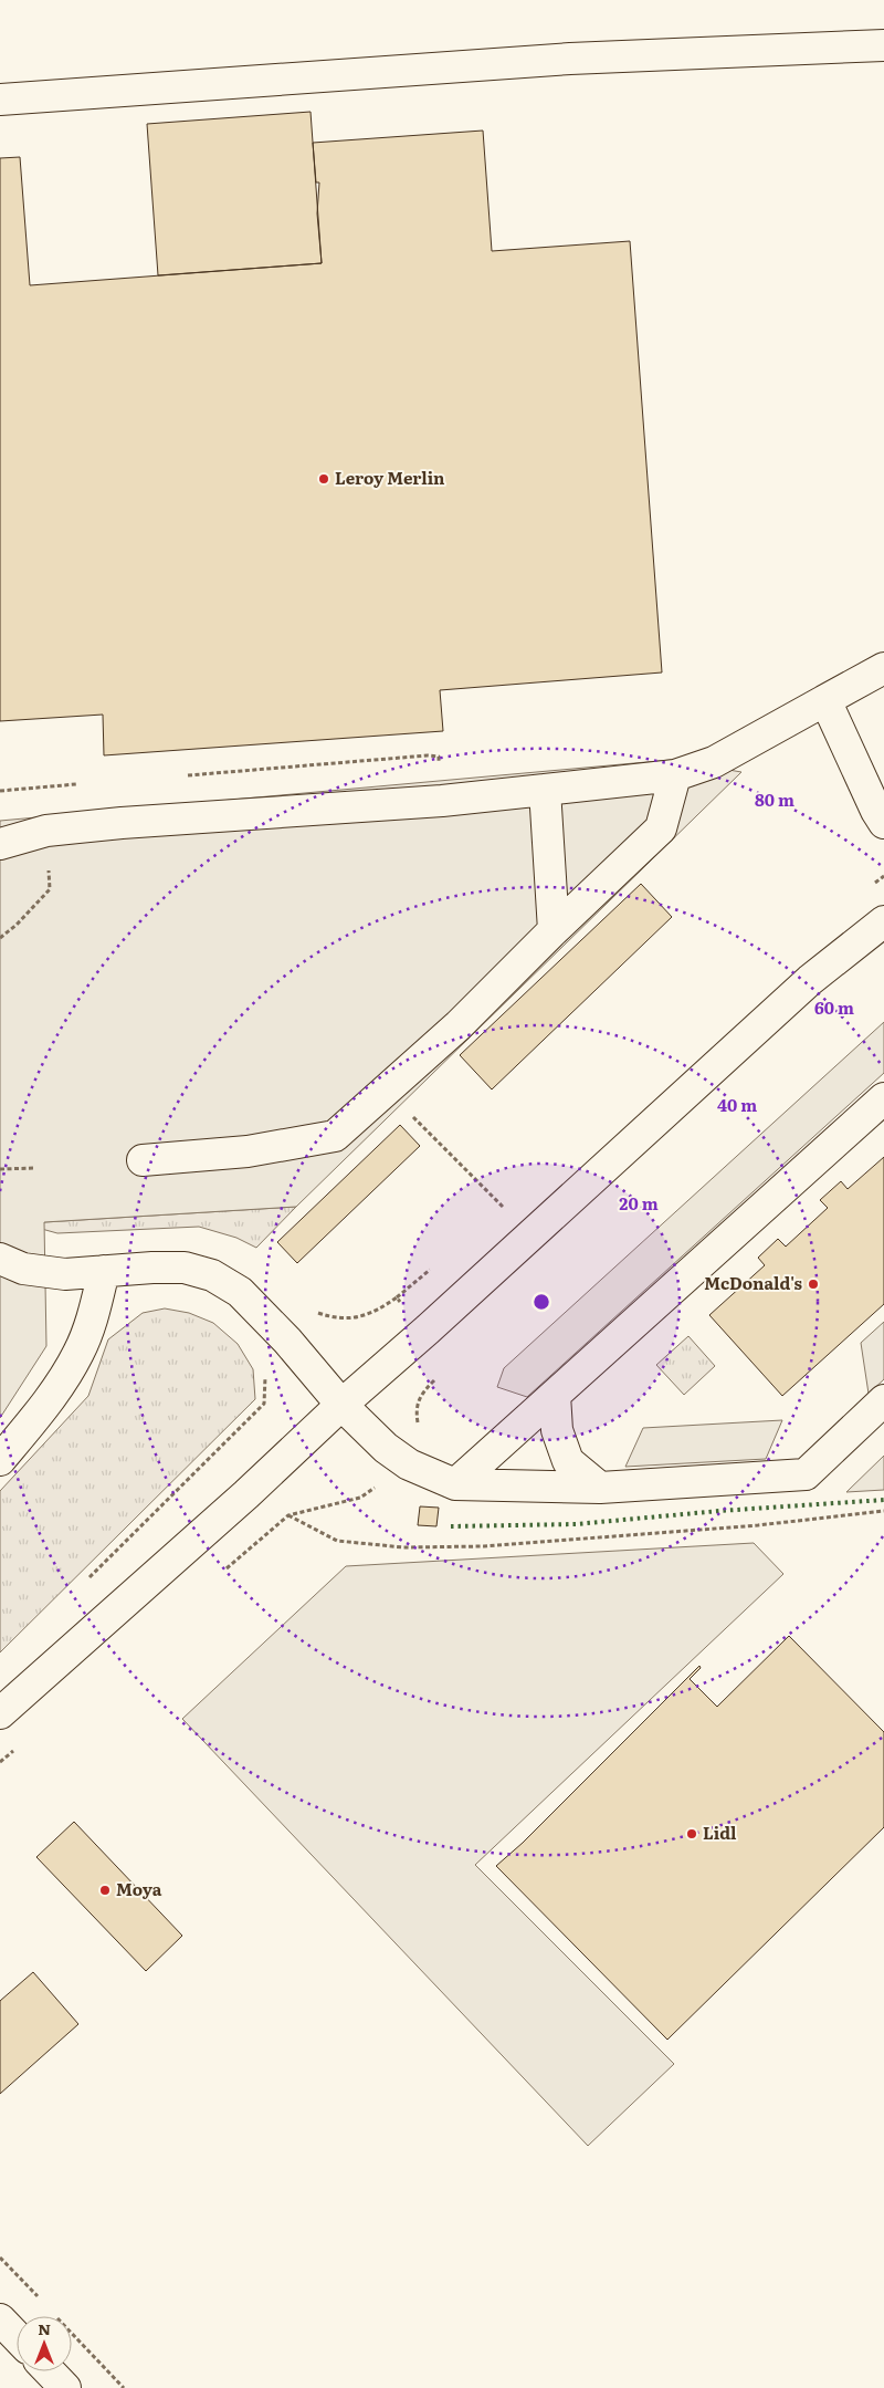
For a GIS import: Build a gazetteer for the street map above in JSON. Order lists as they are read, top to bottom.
{
  "places": [
    "Leroy Merlin",
    "McDonald's",
    "Lidl",
    "Moya"
  ],
  "north": "top",
  "rings": [
    "80 m",
    "60 m",
    "40 m",
    "20 m"
  ]
}
